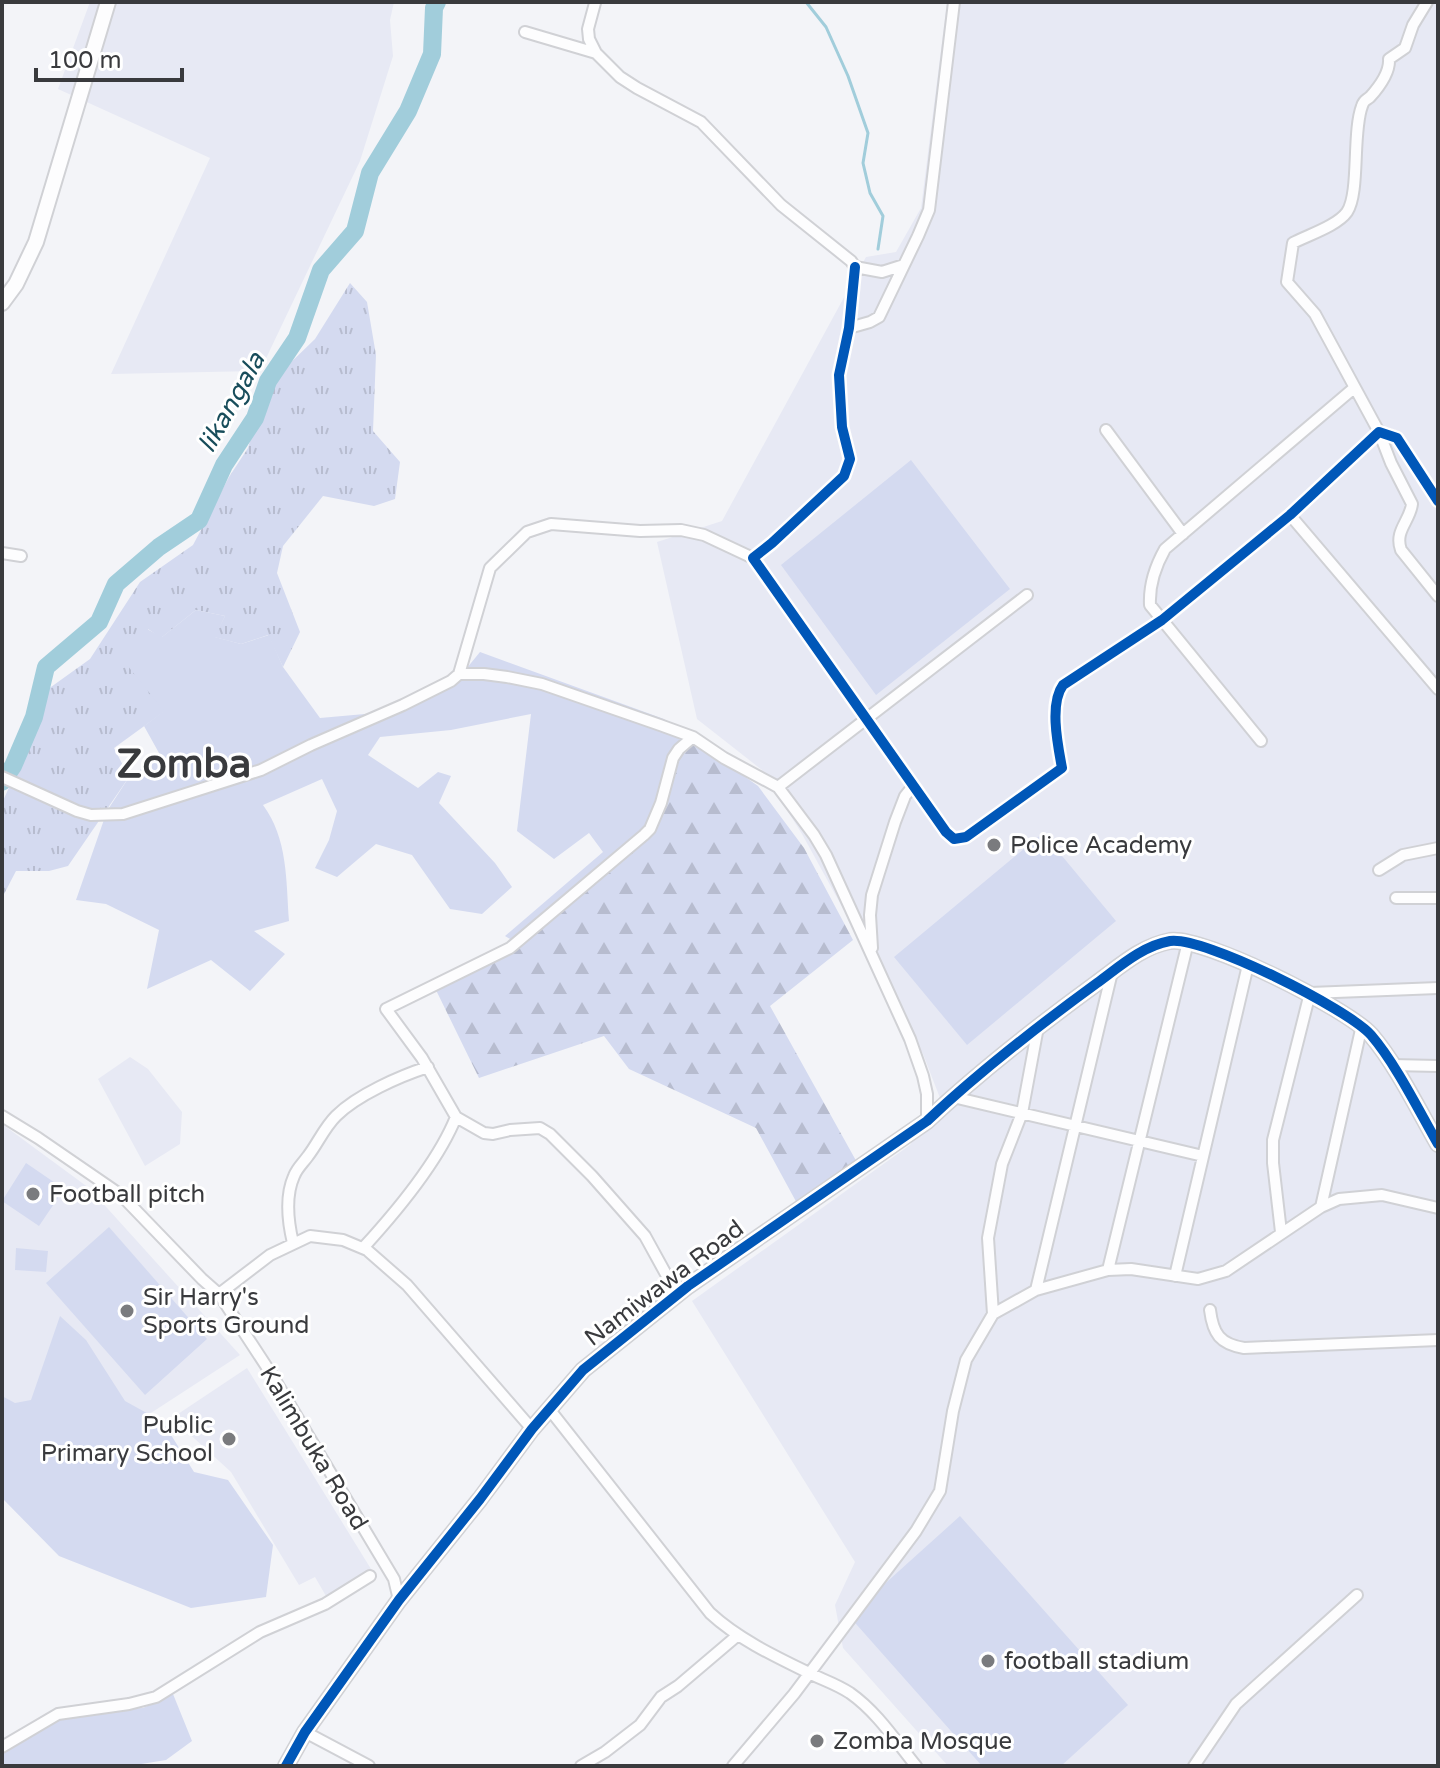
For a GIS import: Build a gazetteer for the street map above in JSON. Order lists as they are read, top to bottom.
{
  "streets": {
    "street": ["Namiwawa Road", "Kalimbuka Road"]
  },
  "crossings": [
    ["Namiwawa Road", "Kalimbuka Road"]
  ],
  "districts": ["Zomba"],
  "water": ["likangala"],
  "places": [
    "Police Academy",
    "Football pitch",
    "Sir Harry's Sports Ground",
    "Public Primary School",
    "football stadium",
    "Zomba Mosque"
  ],
  "scale_bar": "100 m"
}
